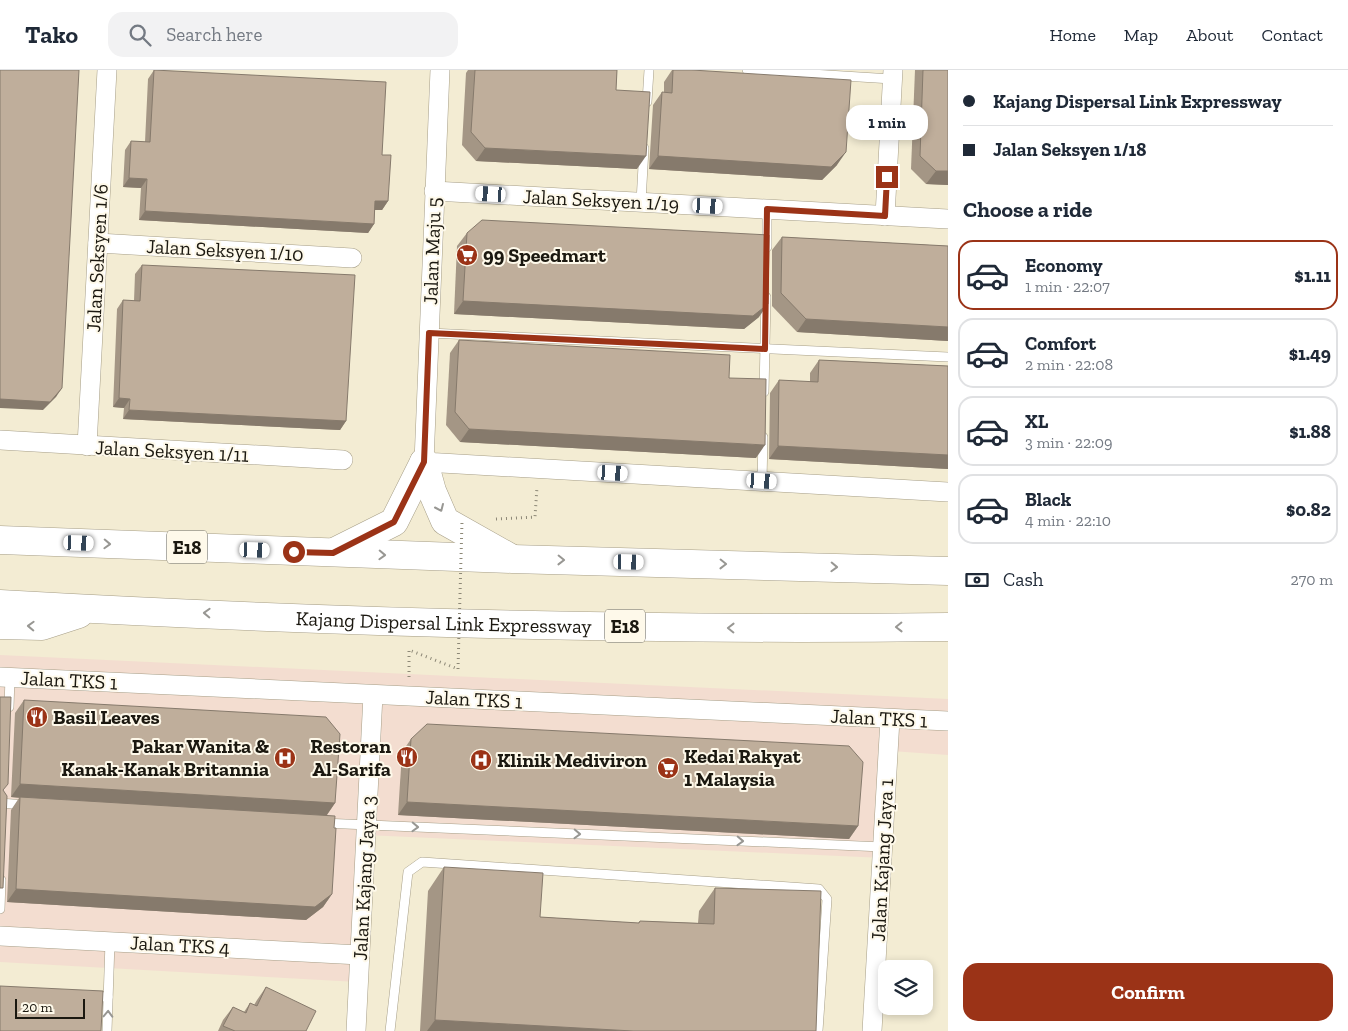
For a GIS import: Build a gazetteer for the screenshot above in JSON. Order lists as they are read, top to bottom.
{
  "streets": {
    "highway": ["E18", "Kajang Dispersal Link Expressway"],
    "street": [
      "Jalan Seksyen 1/19",
      "Jalan Seksyen 1/10",
      "Jalan Maju 5",
      "Jalan Seksyen 1/6",
      "Jalan Seksyen 1/11",
      "Jalan TKS 1",
      "Jalan Kajang Jaya 1",
      "Jalan Kajang Jaya 3",
      "Jalan TKS 4"
    ]
  },
  "crossings": [
    ["Jalan Seksyen 1/19", "Jalan Maju 5"],
    ["Jalan Seksyen 1/10", "Jalan Seksyen 1/6"],
    ["Jalan Seksyen 1/6", "Jalan Seksyen 1/11"],
    ["Jalan TKS 1", "Jalan Kajang Jaya 1"],
    ["Jalan TKS 1", "Jalan Kajang Jaya 3"],
    ["Jalan Kajang Jaya 3", "Jalan TKS 4"]
  ],
  "places": {
    "supermarket": ["99 Speedmart", "Kedai Rakyat 1 Malaysia"],
    "restaurant": ["Basil Leaves", "Restoran Al-Sarifa"],
    "hospital": ["Pakar Wanita & Kanak-Kanak Britannia", "Klinik Mediviron"]
  },
  "scale_bar": "20 m",
  "page": {
    "header": "Tako",
    "search": "Search here",
    "nav": [
      "Home",
      "Map",
      "About",
      "Contact"
    ],
    "banner": ["Kajang Dispersal Link Expressway", "Jalan Seksyen 1/18"],
    "bubble": "1 min",
    "heading": "Choose a ride",
    "list": [
      {
        "name": "Economy",
        "note": "1 min · 22:07",
        "value": "$1.11"
      },
      {
        "name": "Comfort",
        "note": "2 min · 22:08",
        "value": "$1.49"
      },
      {
        "name": "XL",
        "note": "3 min · 22:09",
        "value": "$1.88"
      },
      {
        "name": "Black",
        "note": "4 min · 22:10",
        "value": "$0.82"
      }
    ],
    "pay": ["Cash", "270 m"],
    "buttons": "Confirm",
    "scale": "20 m"
  }
}
